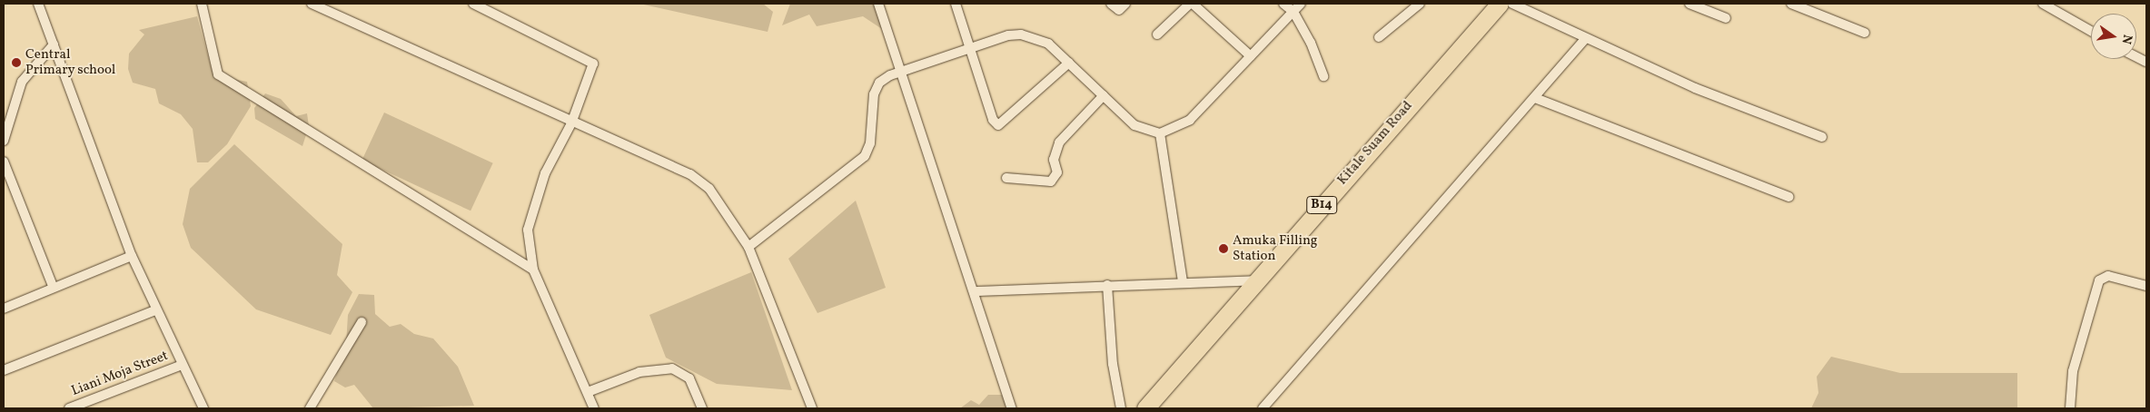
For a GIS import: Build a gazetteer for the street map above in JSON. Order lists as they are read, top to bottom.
{
  "streets": {
    "highway": ["Kitale Suam Road", "B14"],
    "street": ["Liani Moja Street"]
  },
  "places": ["Central Primary school", "Amuka Filling Station"],
  "north": "right"
}
